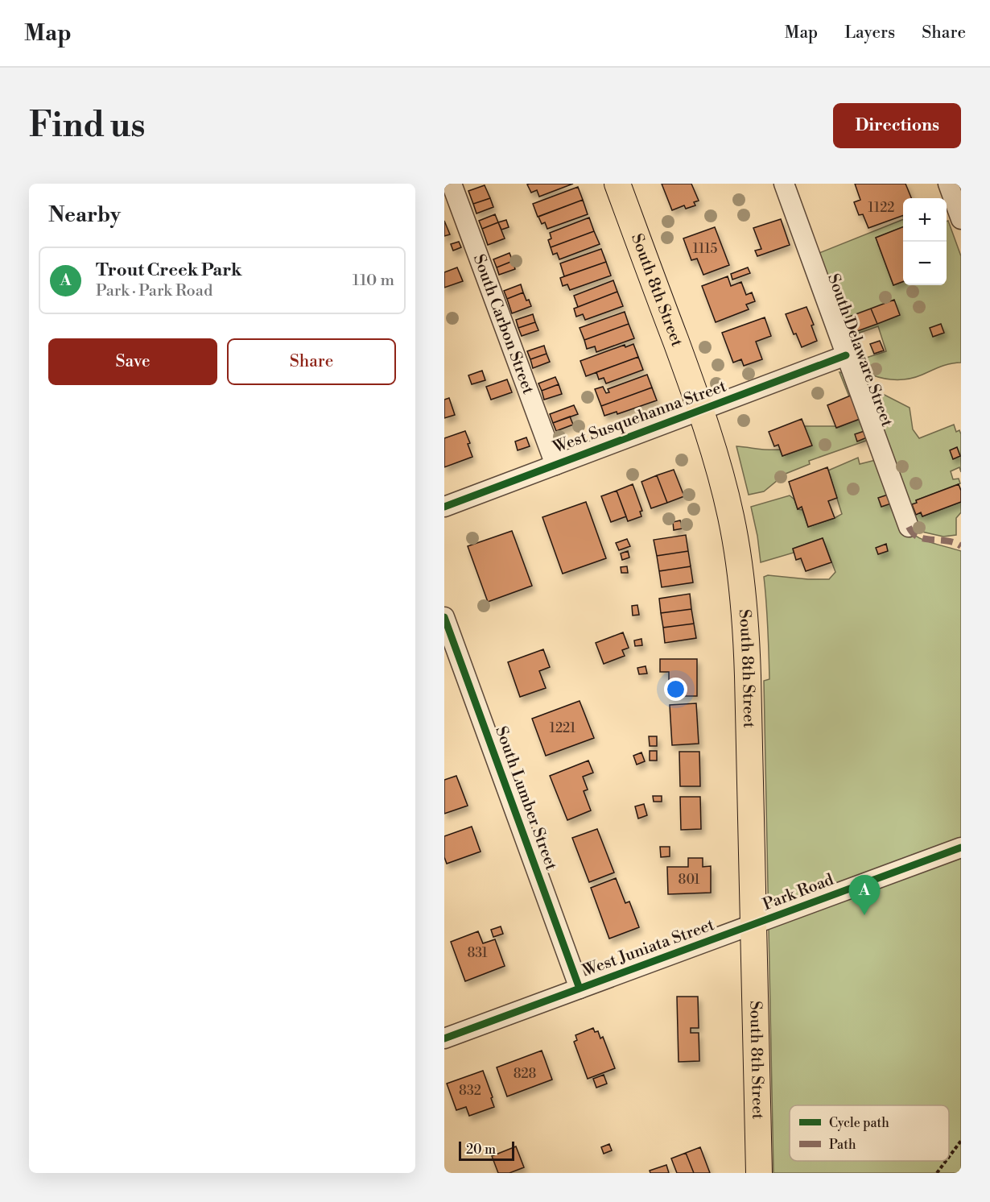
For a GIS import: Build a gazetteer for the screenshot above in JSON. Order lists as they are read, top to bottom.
{
  "streets": {
    "main road": ["South 8th Street"],
    "street": [
      "South Carbon Street",
      "South Delaware Street",
      "West Susquehanna Street",
      "South Lumber Street",
      "Park Road",
      "West Juniata Street"
    ]
  },
  "crossings": [
    ["South 8th Street", "West Susquehanna Street"],
    ["South 8th Street", "Park Road"],
    ["South 8th Street", "West Juniata Street"],
    ["South Carbon Street", "West Susquehanna Street"],
    ["South Delaware Street", "West Susquehanna Street"],
    ["South Lumber Street", "West Juniata Street"],
    ["Park Road", "West Juniata Street"]
  ],
  "house_numbers": [
    "1122",
    "1115",
    "1221",
    "801",
    "831",
    "828",
    "832"
  ],
  "legend": ["Cycle path", "Path"],
  "scale_bar": "20 m",
  "page": {
    "header": "Map",
    "nav": ["Map", "Layers", "Share"],
    "buttons": [
      "Directions",
      ["Save", "Share"]
    ],
    "title": "Find us",
    "heading": "Nearby",
    "map_buttons": ["+", "−"],
    "list": [
      {
        "mark": "A",
        "name": "Trout Creek Park",
        "note": "Park · Park Road",
        "value": "110 m"
      }
    ],
    "pins": "A",
    "scale": "20 m"
  }
}
